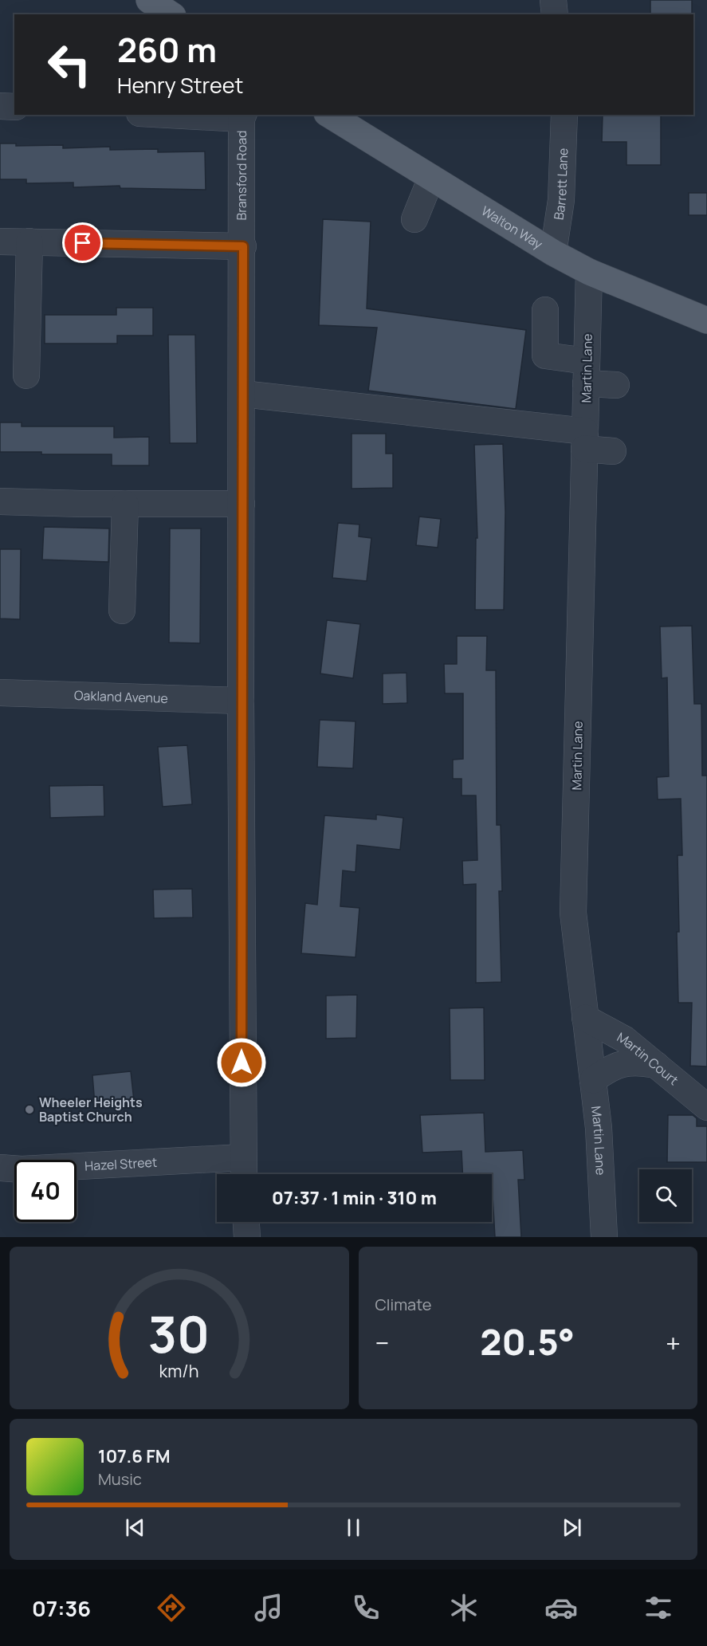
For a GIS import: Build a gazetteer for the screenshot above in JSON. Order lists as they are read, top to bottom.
{
  "streets": {
    "main road": ["Walton Way"],
    "street": [
      "Bransford Road",
      "Barrett Lane",
      "Martin Lane",
      "Oakland Avenue",
      "Martin Court",
      "Hazel Street"
    ]
  },
  "crossings": [
    ["Bransford Road", "Oakland Avenue"],
    ["Bransford Road", "Hazel Street"],
    ["Barrett Lane", "Walton Way"],
    ["Walton Way", "Martin Lane"],
    ["Martin Lane", "Martin Court"]
  ],
  "places": ["Wheeler Heights Baptist Church"],
  "page": {
    "turn": ["260 m", "Henry Street"],
    "limit": "40",
    "trip": "07:37 · 1 min · 310 m",
    "tile": "Climate",
    "heat": ["−", "20.5°", "+"],
    "song": ["107.6 FM", "Music"],
    "tabs": "07:36",
    "gauge": ["30", "km/h"]
  }
}
